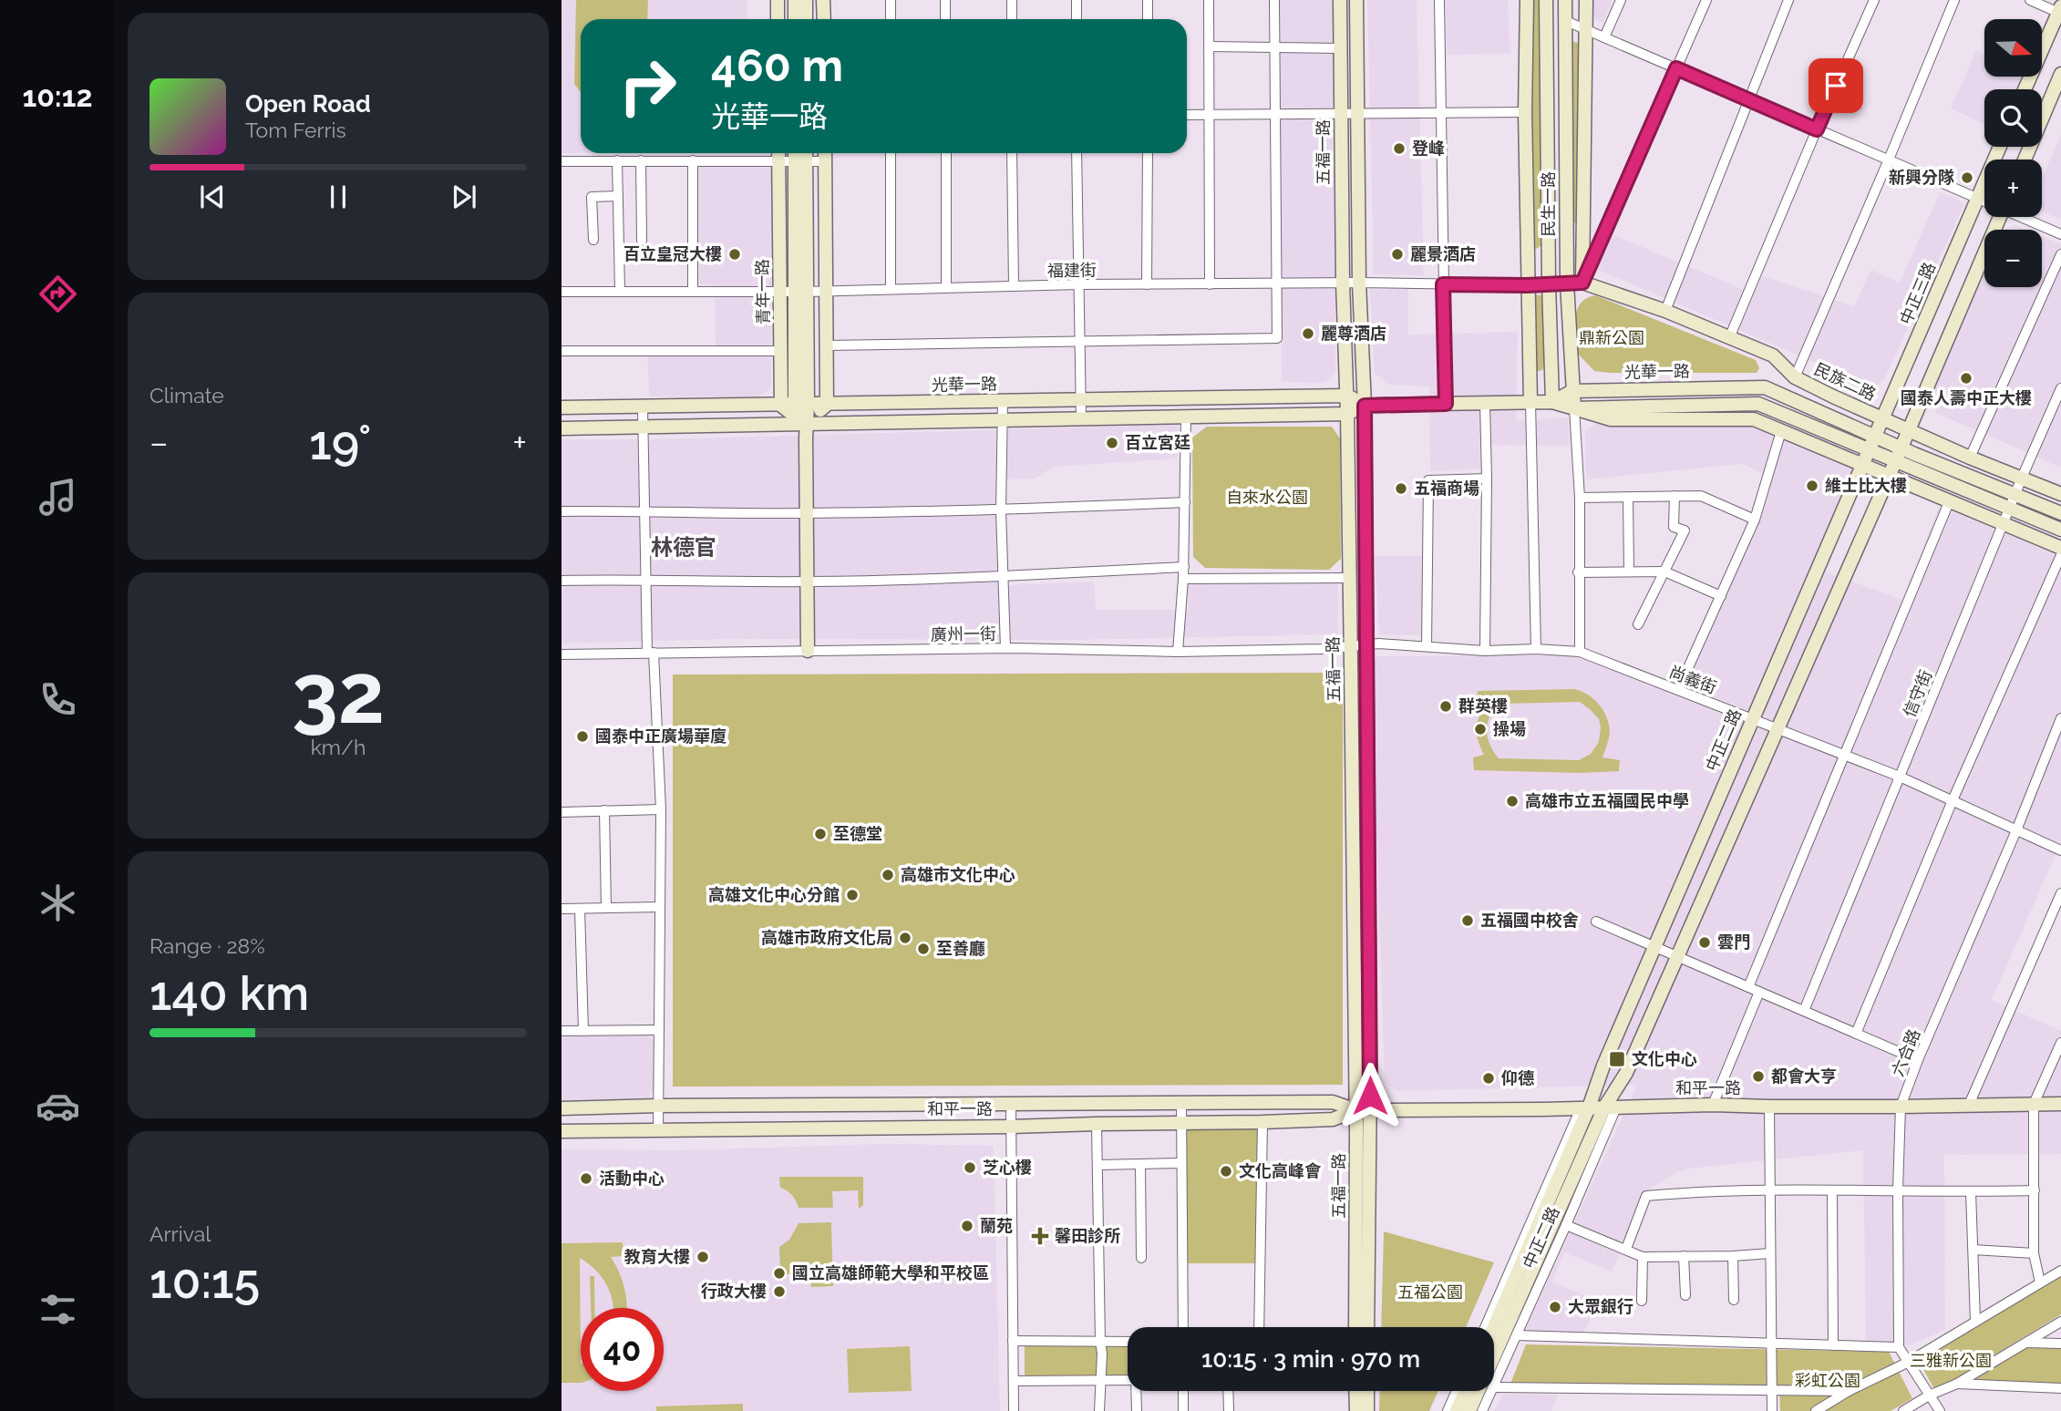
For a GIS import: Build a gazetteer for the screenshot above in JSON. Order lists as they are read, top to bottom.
{
  "streets": {
    "street": [
      "五福一路",
      "民生一路",
      "福建街",
      "青年一路",
      "中正三路",
      "光華一路",
      "民族二路",
      "廣州一街",
      "尚義街",
      "信守街",
      "中正二路",
      "六合路",
      "和平一路"
    ]
  },
  "crossings": [
    ["五福一路", "福建街"],
    ["五福一路", "光華一路"],
    ["五福一路", "廣州一街"],
    ["五福一路", "尚義街"],
    ["五福一路", "和平一路"],
    ["民生一路", "福建街"],
    ["民生一路", "光華一路"],
    ["福建街", "青年一路"],
    ["福建街", "民族二路"],
    ["青年一路", "光華一路"],
    ["青年一路", "廣州一街"],
    ["中正三路", "光華一路"],
    ["中正三路", "民族二路"],
    ["中正三路", "中正二路"],
    ["民族二路", "信守街"],
    ["廣州一街", "尚義街"],
    ["尚義街", "信守街"],
    ["尚義街", "中正二路"],
    ["尚義街", "六合路"],
    ["中正二路", "和平一路"],
    ["六合路", "和平一路"]
  ],
  "districts": ["林德官"],
  "parks": [
    "鼎新公園",
    "自來水公園",
    "五福公園",
    "三雅新公園",
    "彩虹公園"
  ],
  "places": {
    "other": [
      "登峰",
      "新興分隊",
      "百立皇冠大樓",
      "麗景酒店",
      "麗尊酒店",
      "國泰人壽中正大樓",
      "百立宮廷",
      "維士比大樓",
      "五福商場",
      "群英樓",
      "操場",
      "國泰中正廣場華廈",
      "高雄市立五福國民中學",
      "至德堂",
      "高雄市文化中心",
      "高雄文化中心分館",
      "五福國中校舍",
      "高雄市政府文化局",
      "雲門",
      "至善廳",
      "都會大亨",
      "仰德",
      "芝心樓",
      "文化高峰會",
      "活動中心",
      "蘭苑",
      "教育大樓",
      "國立高雄師範大學和平校區",
      "行政大樓",
      "大眾銀行"
    ],
    "transit": ["文化中心"],
    "health": ["馨田診所"]
  },
  "north": "right",
  "page": {
    "tabs": "10:12",
    "map_buttons": ["+", "−"],
    "turn": ["460 m", "光華一路"],
    "song": ["Open Road", "Tom Ferris"],
    "tile": [
      "Climate",
      ["32", "km/h"],
      ["Range · 28%", "140 km"],
      ["Arrival", "10:15"]
    ],
    "heat": ["−", "19°", "+"],
    "limit": "40",
    "trip": "10:15 · 3 min · 970 m"
  }
}
